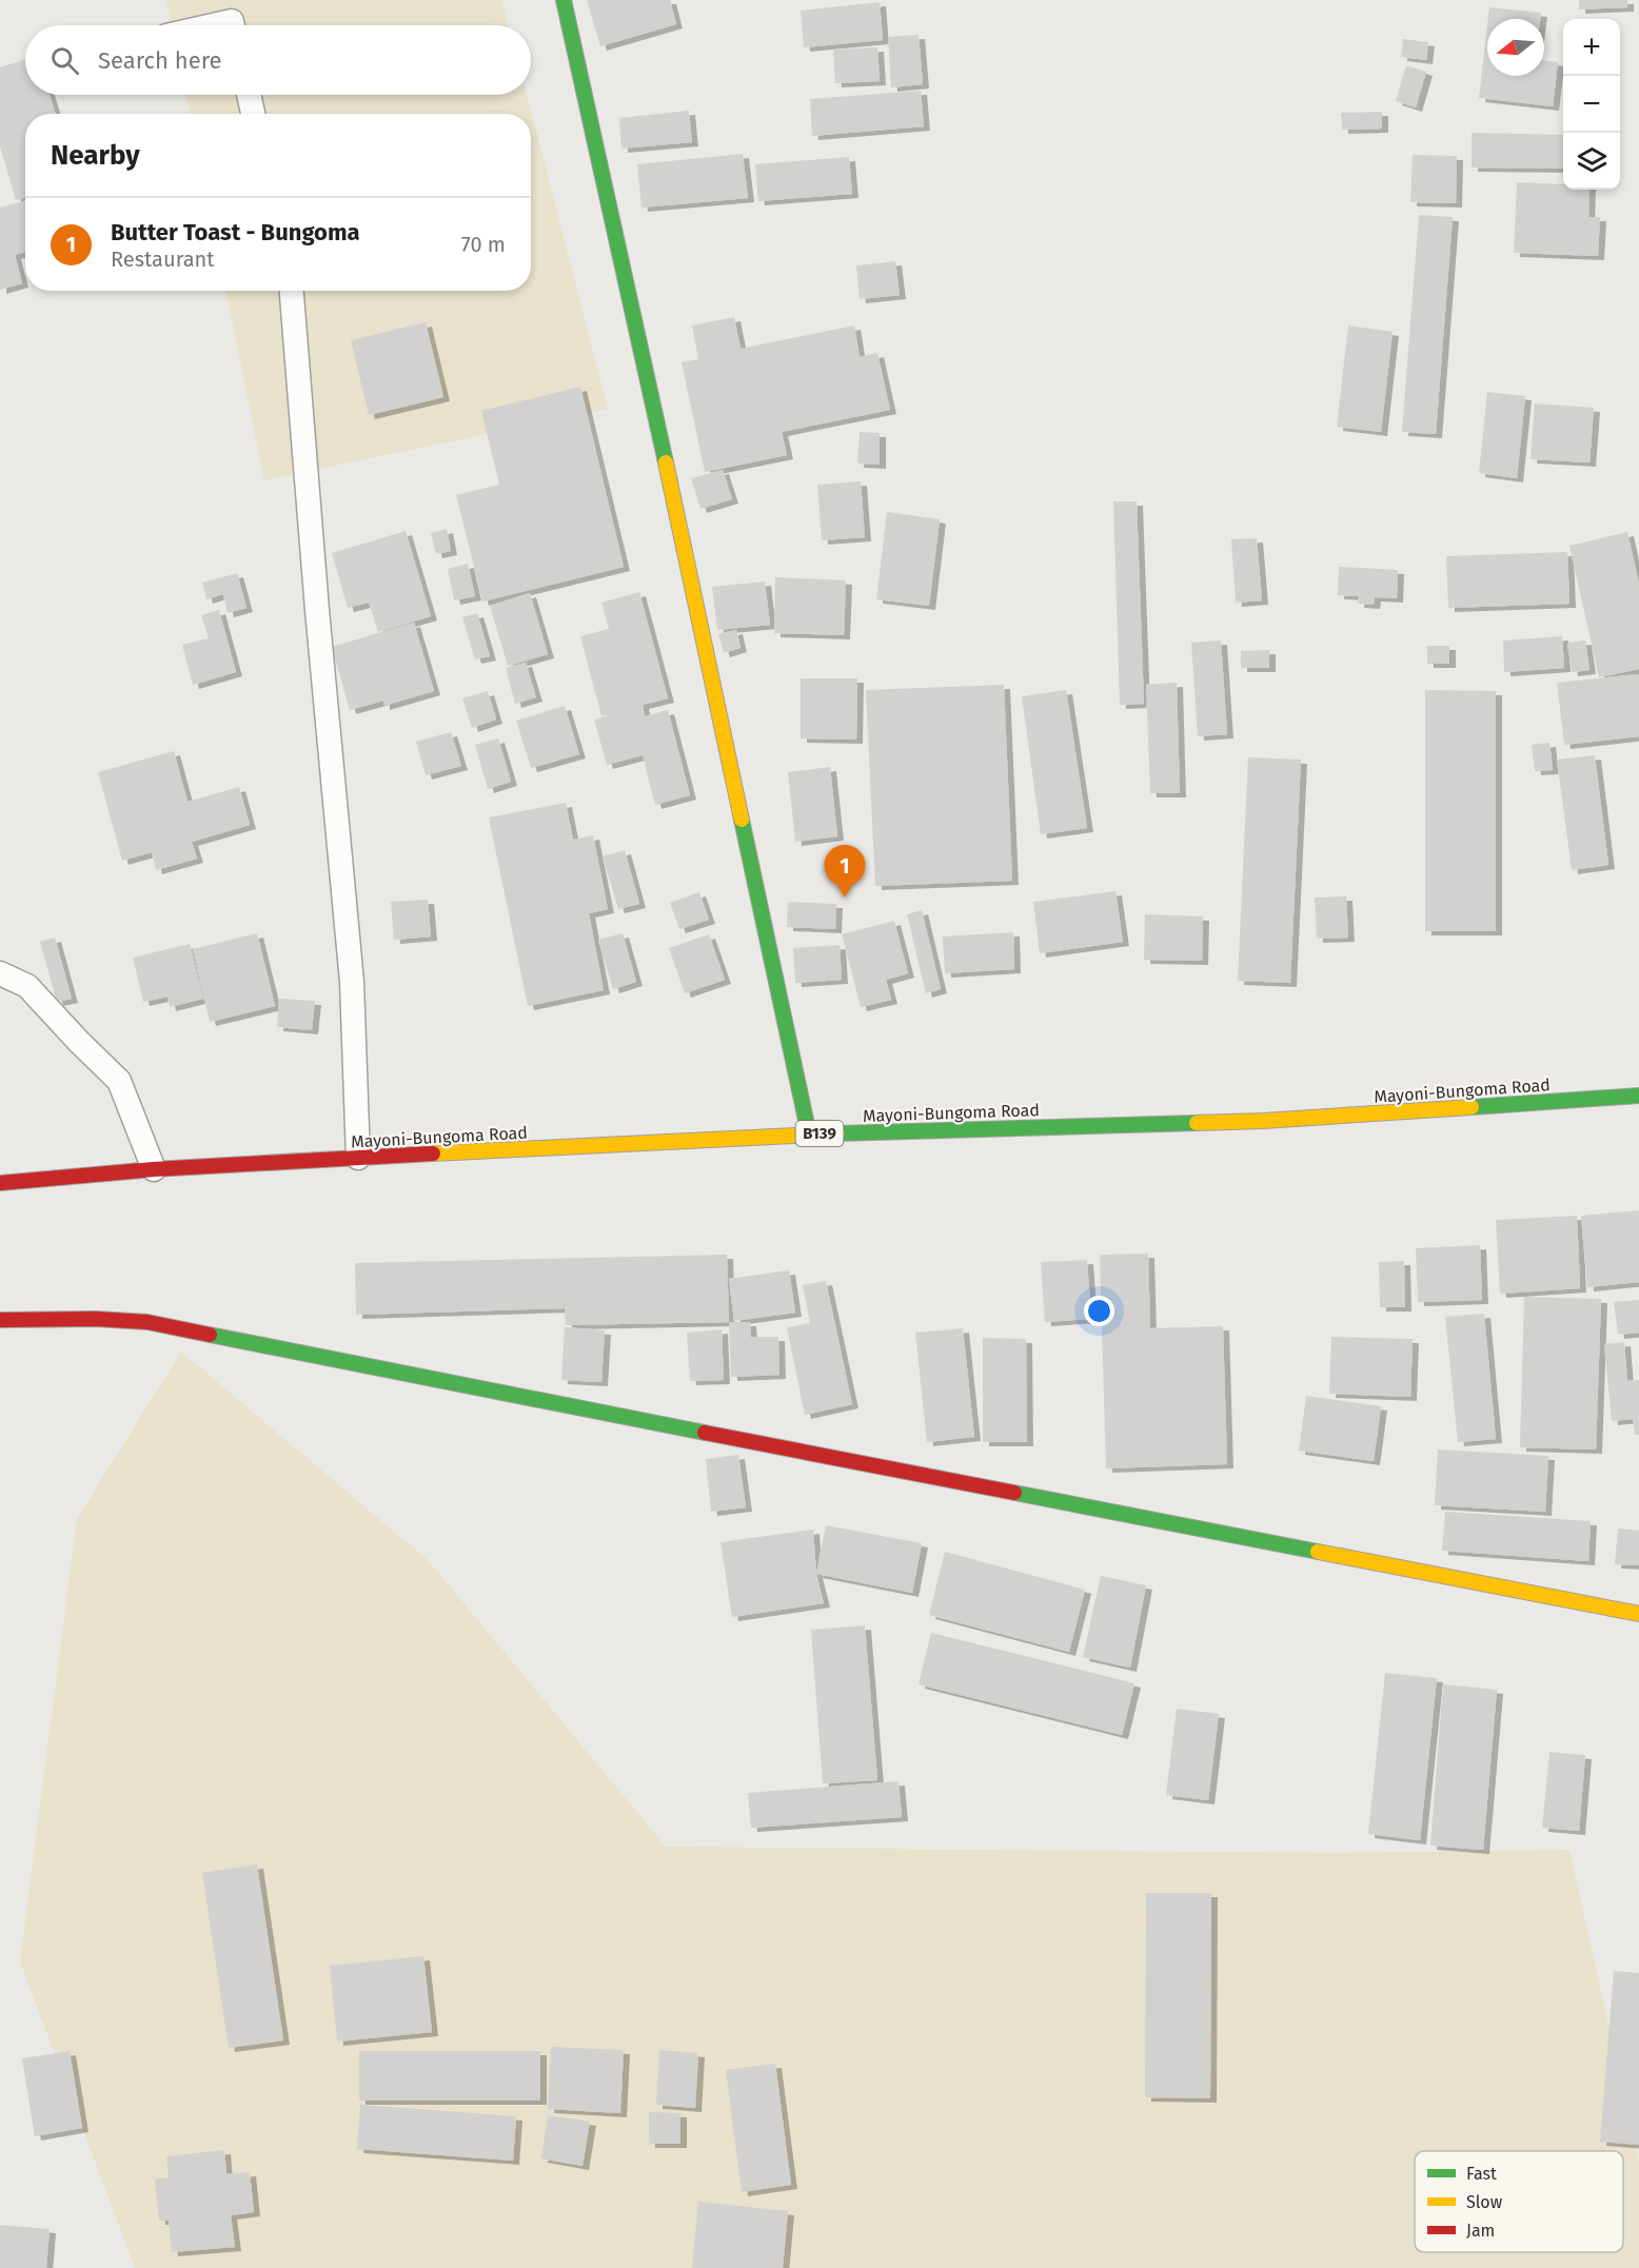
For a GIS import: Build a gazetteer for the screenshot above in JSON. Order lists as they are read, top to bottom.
{
  "streets": {
    "street": ["Mayoni-Bungoma Road", "B139"]
  },
  "legend": ["Fast", "Slow", "Jam"],
  "north": "left",
  "page": {
    "map_buttons": ["+", "−"],
    "search": "Search here",
    "heading": "Nearby",
    "list": [
      {
        "mark": "1",
        "name": "Butter Toast - Bungoma",
        "note": "Restaurant",
        "value": "70 m"
      }
    ],
    "pins": "1"
  }
}
